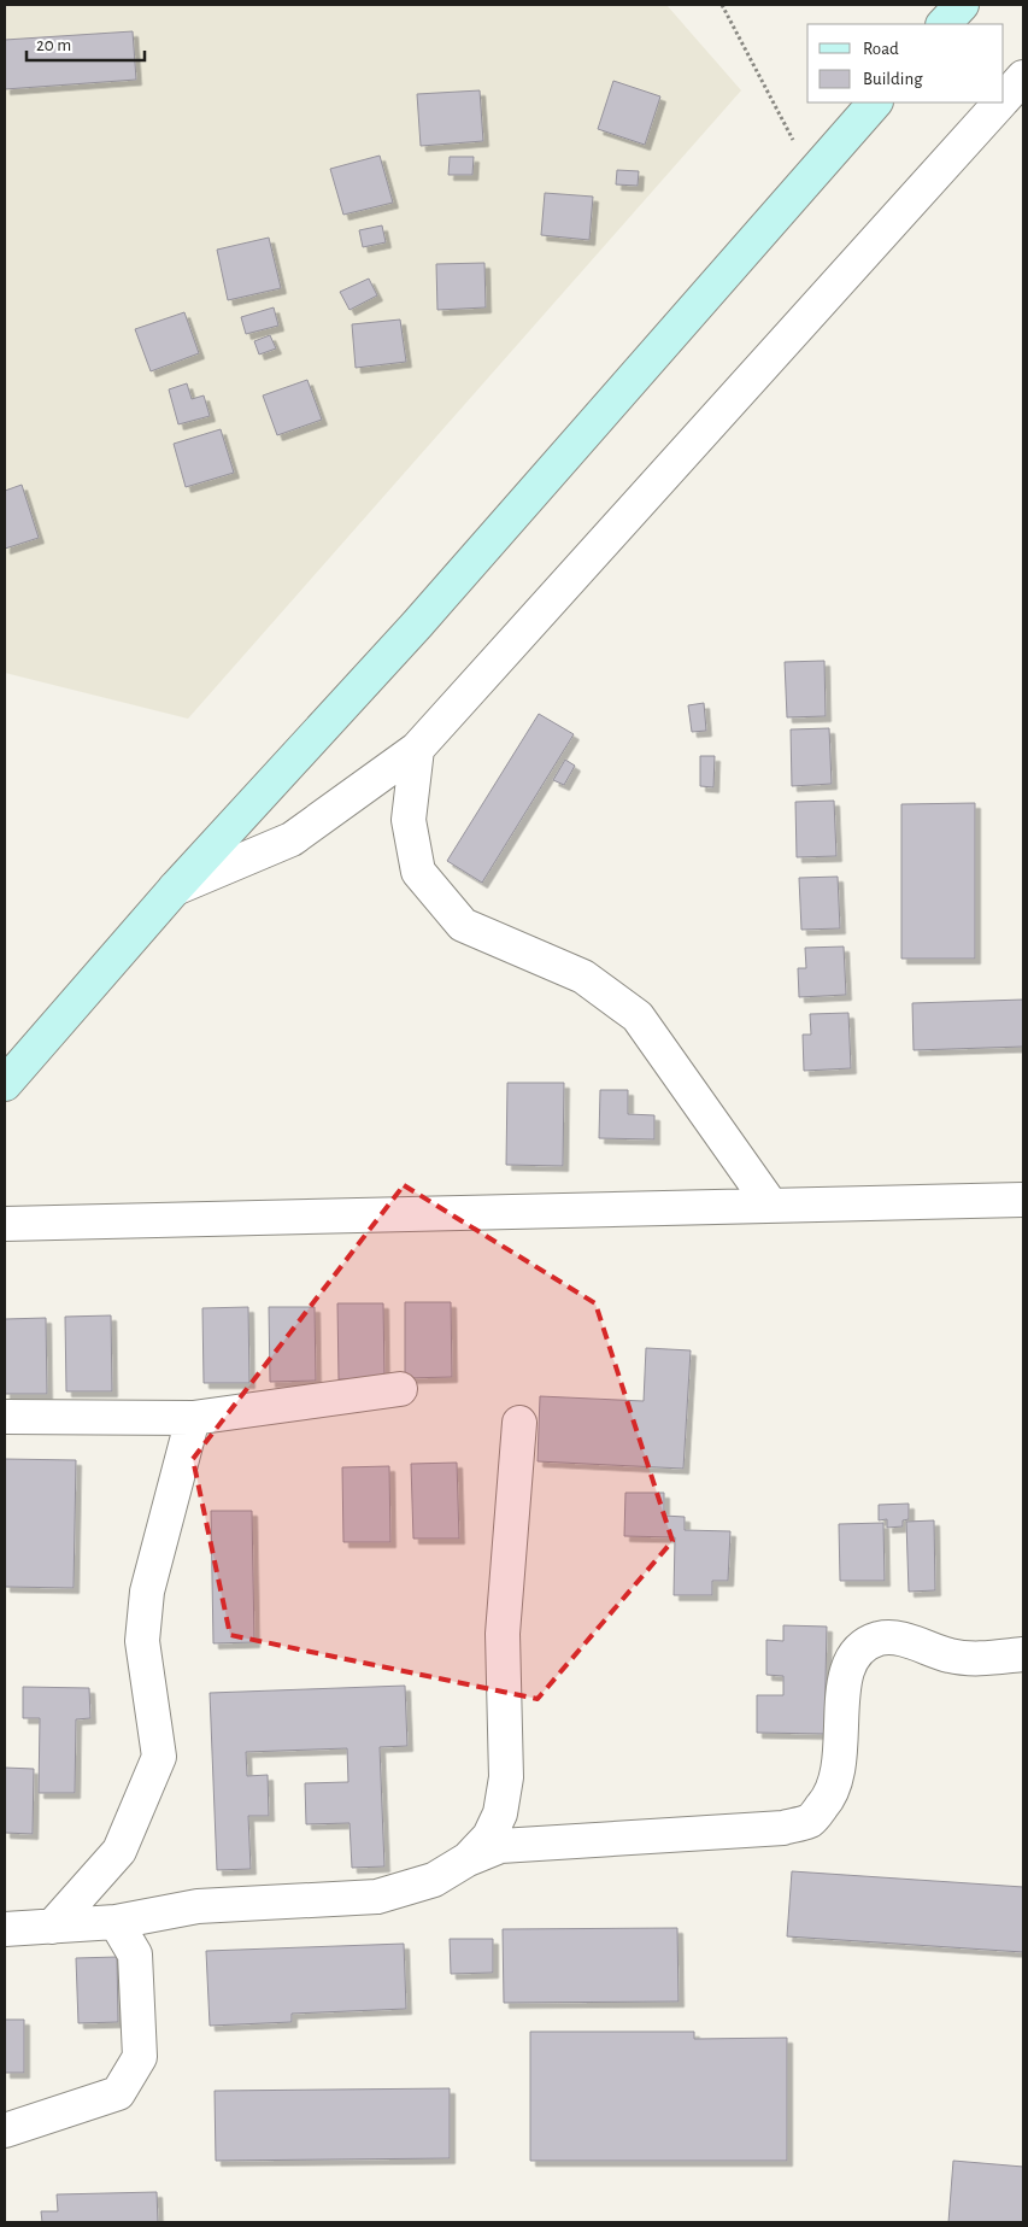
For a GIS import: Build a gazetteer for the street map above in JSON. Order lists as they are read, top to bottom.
{
  "legend": ["Road", "Building"],
  "scale_bar": "20 m"
}
